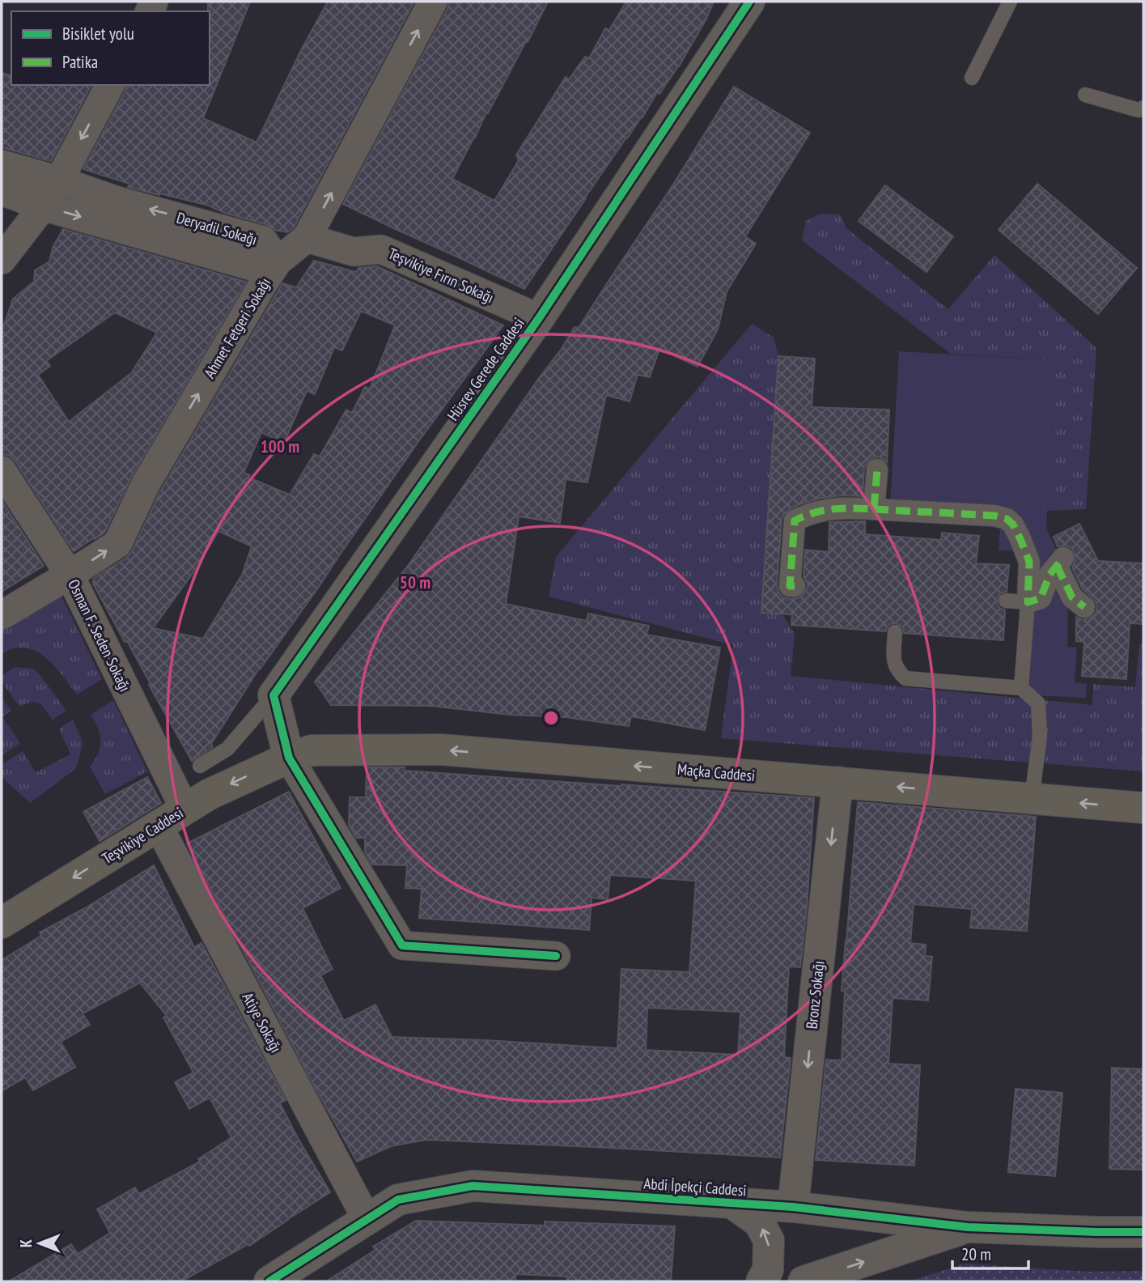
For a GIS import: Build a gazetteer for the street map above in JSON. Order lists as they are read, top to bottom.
{
  "streets": {
    "main road": ["Maçka Caddesi", "Teşvikiye Caddesi"],
    "street": [
      "Deryadil Sokağı",
      "Teşvikiye Fırın Sokağı",
      "Ahmet Fetgeri Sokağı",
      "Hüsrev Gerede Caddesi",
      "Osman F. Seden Sokağı",
      "Bronz Sokağı",
      "Atiye Sokağı",
      "Abdi İpekçi Caddesi"
    ]
  },
  "crossings": [
    ["Deryadil Sokağı", "Ahmet Fetgeri Sokağı"],
    ["Teşvikiye Fırın Sokağı", "Ahmet Fetgeri Sokağı"],
    ["Teşvikiye Fırın Sokağı", "Hüsrev Gerede Caddesi"],
    ["Ahmet Fetgeri Sokağı", "Osman F. Seden Sokağı"],
    ["Osman F. Seden Sokağı", "Teşvikiye Caddesi"],
    ["Maçka Caddesi", "Teşvikiye Caddesi"],
    ["Maçka Caddesi", "Bronz Sokağı"],
    ["Teşvikiye Caddesi", "Atiye Sokağı"],
    ["Bronz Sokağı", "Abdi İpekçi Caddesi"],
    ["Atiye Sokağı", "Abdi İpekçi Caddesi"]
  ],
  "one_way": [
    "Ahmet Fetgeri Sokağı",
    "Maçka Caddesi",
    "Teşvikiye Caddesi",
    "Bronz Sokağı"
  ],
  "legend": ["Bisiklet yolu", "Patika"],
  "scale_bar": "20 m",
  "north": "left",
  "rings": ["100 m", "50 m"]
}
